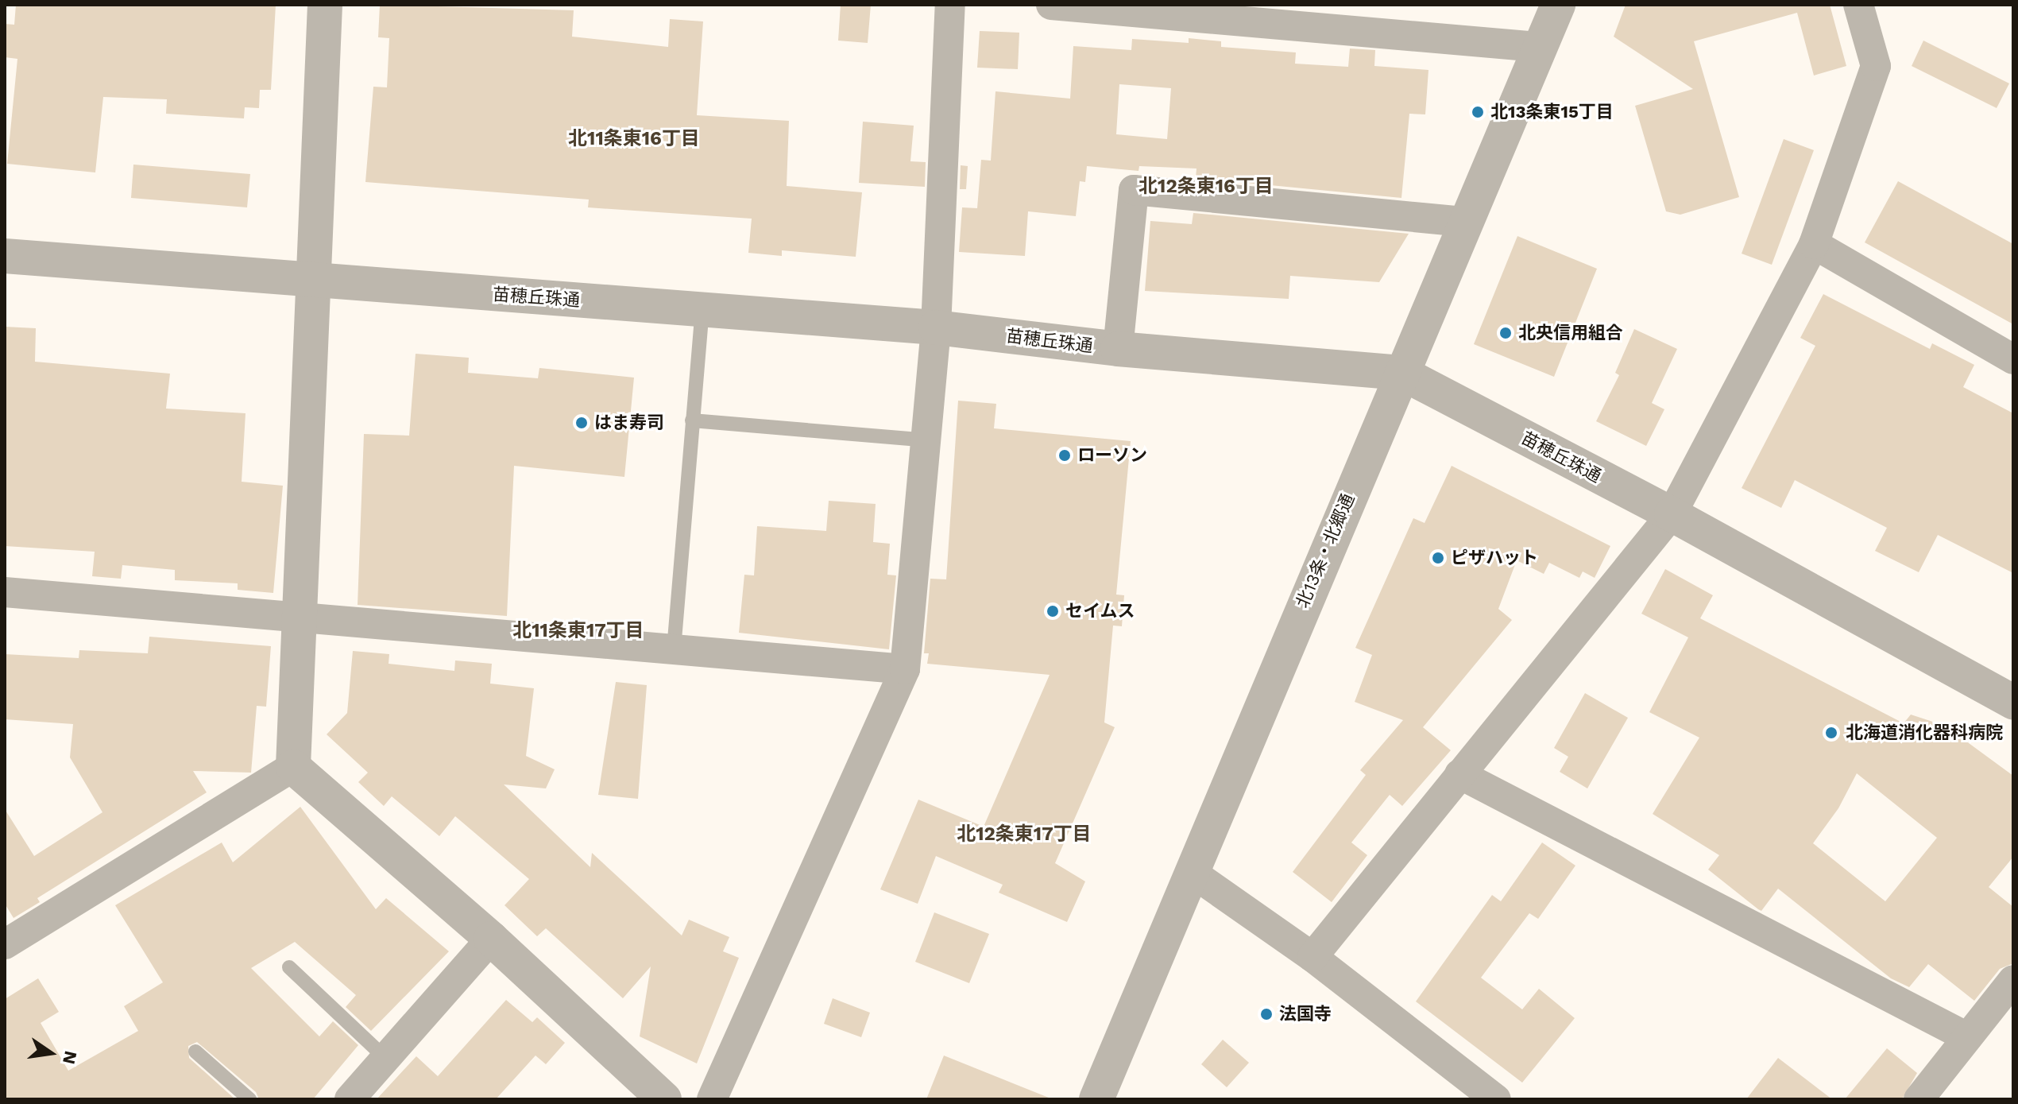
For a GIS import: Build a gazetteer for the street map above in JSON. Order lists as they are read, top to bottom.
{
  "streets": {
    "street": ["苗穂丘珠通", "北13条・北郷通"]
  },
  "crossings": [
    ["苗穂丘珠通", "北13条・北郷通"]
  ],
  "districts": [
    "北11条東16丁目",
    "北12条東16丁目",
    "北11条東17丁目",
    "北12条東17丁目"
  ],
  "places": [
    "北13条東15丁目",
    "北央信用組合",
    "はま寿司",
    "ローソン",
    "ピザハット",
    "セイムス",
    "北海道消化器科病院",
    "法国寺"
  ],
  "north": "right"
}
